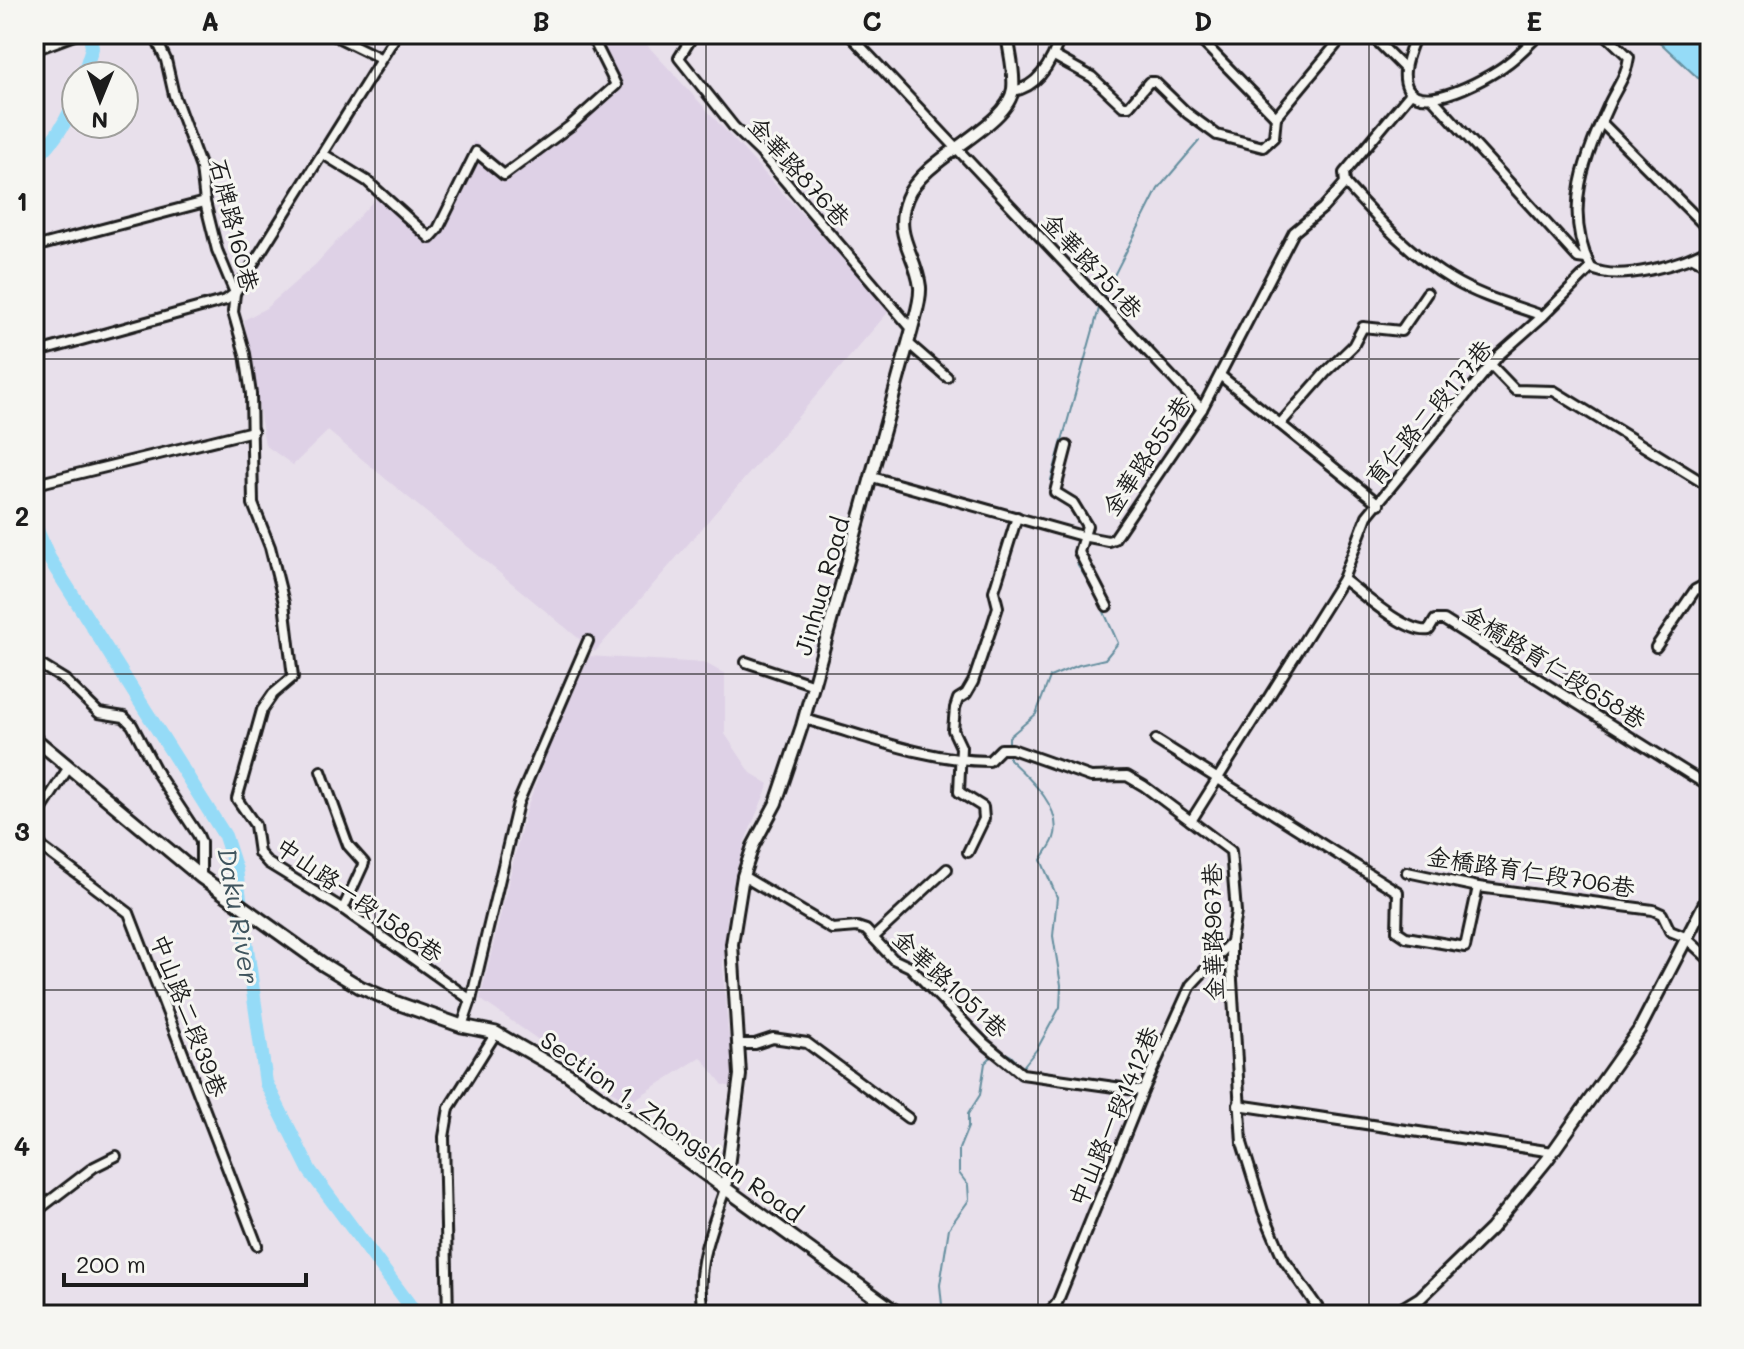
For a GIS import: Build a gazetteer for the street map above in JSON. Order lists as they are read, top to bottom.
{
  "streets": {
    "main road": ["Section 1, Zhongshan Road"],
    "street": [
      "金華路876巷",
      "石牌路160巷",
      "金華路751巷",
      "育仁路二段177巷",
      "金華路855巷",
      "Jinhua Road",
      "金橋路育仁段658巷",
      "金橋路育仁段706巷",
      "中山路一段1586巷",
      "金華路967巷",
      "金華路1051巷",
      "中山路二段39巷",
      "中山路一段1412巷"
    ]
  },
  "crossings": [
    ["金華路876巷", "Jinhua Road"],
    ["石牌路160巷", "中山路一段1586巷"],
    ["金華路751巷", "金華路855巷"],
    ["金華路751巷", "Jinhua Road"],
    ["育仁路二段177巷", "金橋路育仁段658巷"],
    ["育仁路二段177巷", "金華路967巷"],
    ["金華路855巷", "Jinhua Road"],
    ["Jinhua Road", "金華路967巷"],
    ["Jinhua Road", "金華路1051巷"],
    ["Jinhua Road", "Section 1, Zhongshan Road"],
    ["金華路967巷", "中山路一段1412巷"],
    ["金華路1051巷", "中山路一段1412巷"]
  ],
  "water": ["Daku River"],
  "scale_bar": "200 m",
  "north": "bottom",
  "grid": {
    "columns": [
      "A",
      "B",
      "C",
      "D",
      "E"
    ],
    "rows": [
      "1",
      "2",
      "3",
      "4"
    ]
  }
}
